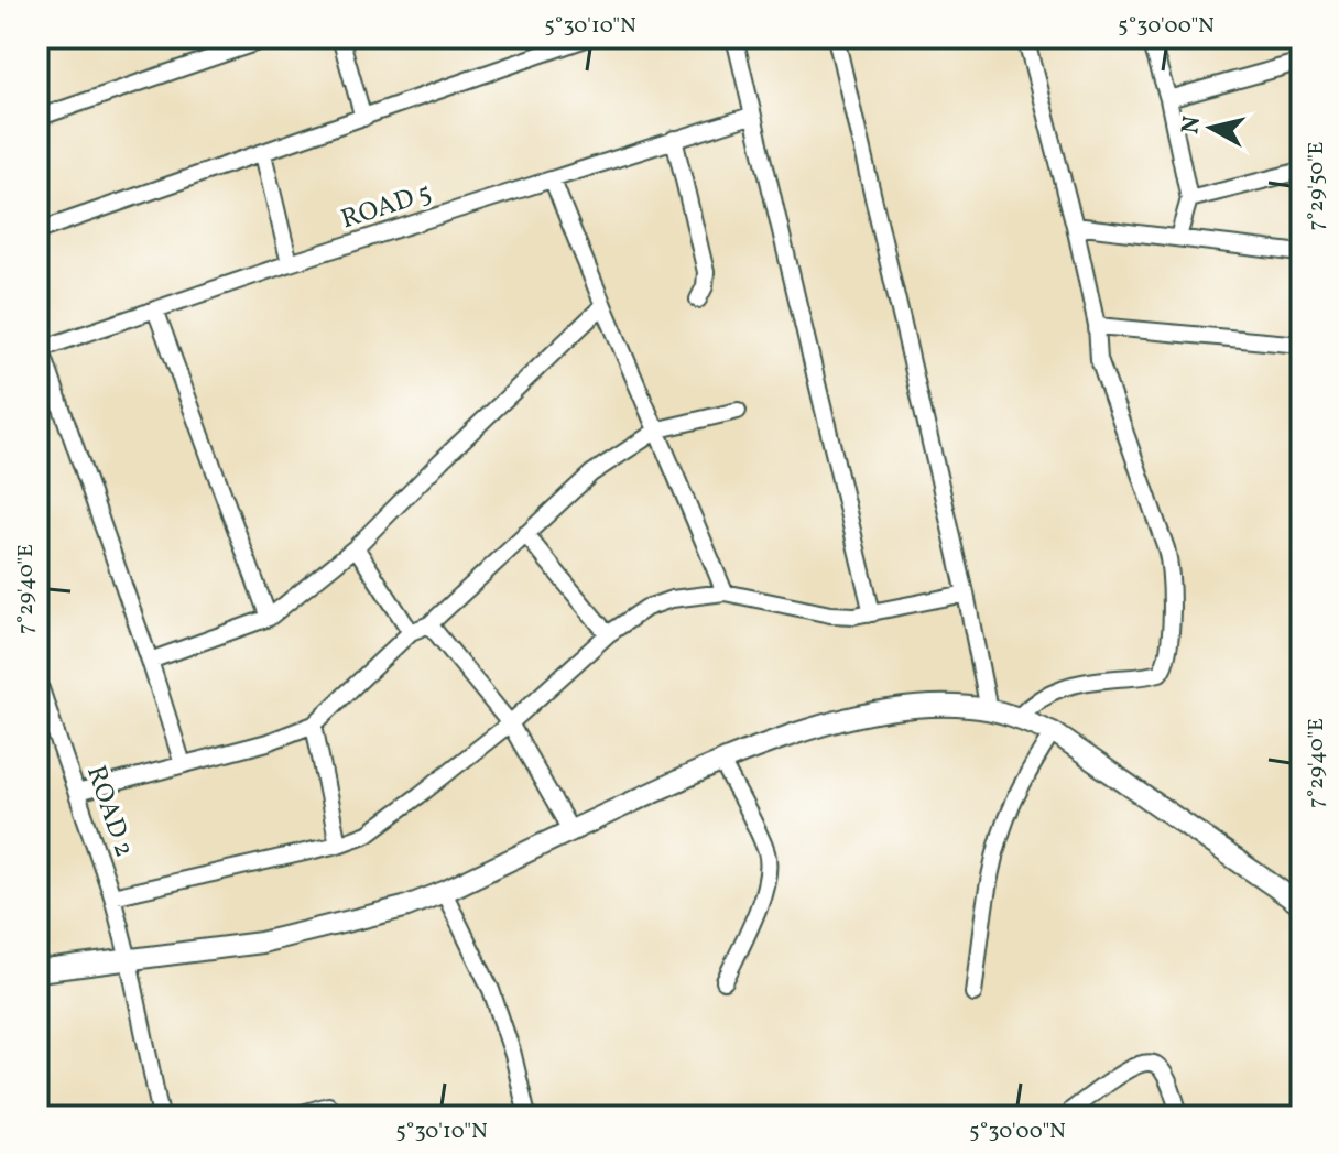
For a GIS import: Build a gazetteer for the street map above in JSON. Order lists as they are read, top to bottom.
{
  "streets": {
    "street": ["ROAD 5", "ROAD 2"]
  },
  "north": "left",
  "coordinates": [
    "5°30'10\"N",
    "5°30'00\"N",
    "7°29'50\"E",
    "7°29'40\"E"
  ]
}
